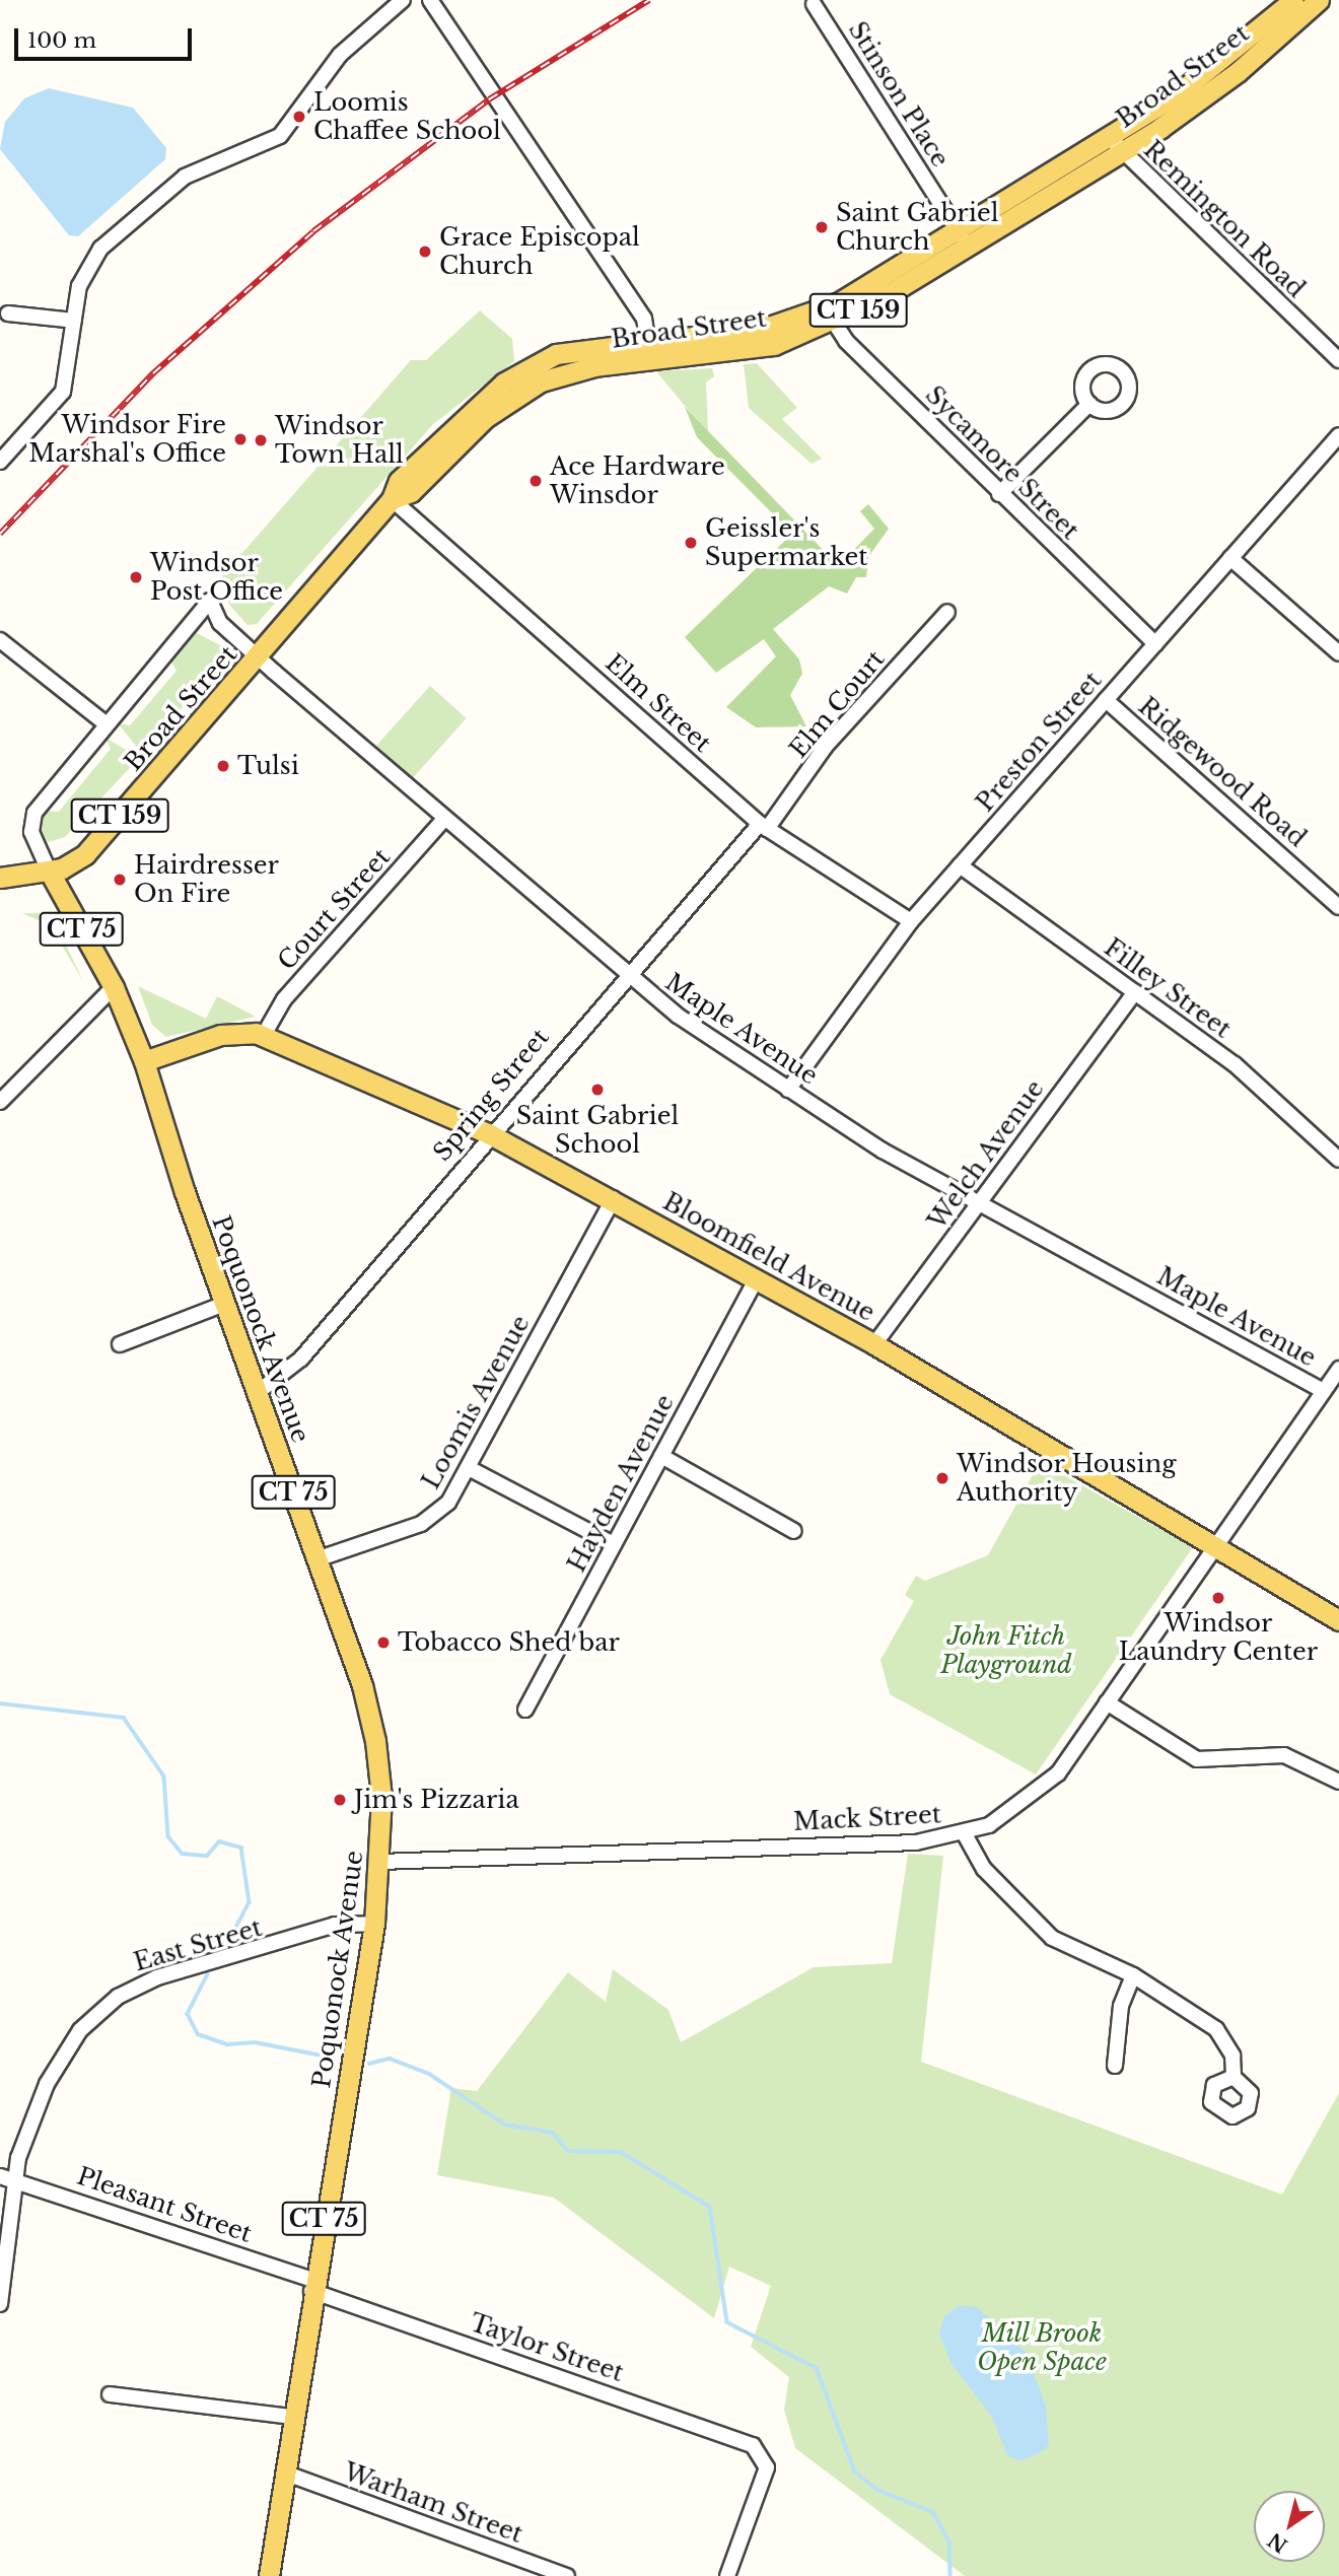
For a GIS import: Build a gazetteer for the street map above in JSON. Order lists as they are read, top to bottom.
{
  "streets": {
    "main road": [
      "Broad Street",
      "CT 159",
      "CT 75",
      "Bloomfield Avenue",
      "Poquonock Avenue"
    ],
    "street": [
      "Stinson Place",
      "Remington Road",
      "Sycamore Street",
      "Elm Street",
      "Elm Court",
      "Preston Street",
      "Ridgewood Road",
      "Court Street",
      "Filley Street",
      "Maple Avenue",
      "Spring Street",
      "Welch Avenue",
      "Loomis Avenue",
      "Hayden Avenue",
      "Mack Street",
      "East Street",
      "Pleasant Street",
      "Taylor Street",
      "Warham Street"
    ]
  },
  "crossings": [
    ["Broad Street", "Stinson Place"],
    ["Broad Street", "Remington Road"],
    ["Broad Street", "CT 159"],
    ["Broad Street", "Sycamore Street"],
    ["Broad Street", "Elm Street"],
    ["Broad Street", "Maple Avenue"],
    ["Broad Street", "Poquonock Avenue"],
    ["CT 159", "Poquonock Avenue"],
    ["Sycamore Street", "Preston Street"],
    ["Elm Street", "Elm Court"],
    ["Elm Street", "Preston Street"],
    ["Elm Street", "Spring Street"],
    ["Elm Court", "Spring Street"],
    ["Preston Street", "Ridgewood Road"],
    ["Preston Street", "Filley Street"],
    ["Preston Street", "Maple Avenue"],
    ["Court Street", "Maple Avenue"],
    ["Court Street", "Bloomfield Avenue"],
    ["Filley Street", "Welch Avenue"],
    ["Maple Avenue", "Spring Street"],
    ["Maple Avenue", "Welch Avenue"],
    ["Maple Avenue", "Mack Street"],
    ["Spring Street", "Bloomfield Avenue"],
    ["Spring Street", "Poquonock Avenue"],
    ["Welch Avenue", "Bloomfield Avenue"],
    ["Bloomfield Avenue", "Poquonock Avenue"],
    ["Bloomfield Avenue", "Loomis Avenue"],
    ["Bloomfield Avenue", "Hayden Avenue"],
    ["Bloomfield Avenue", "Mack Street"],
    ["Poquonock Avenue", "Loomis Avenue"],
    ["Poquonock Avenue", "Mack Street"],
    ["Poquonock Avenue", "East Street"],
    ["Poquonock Avenue", "Pleasant Street"],
    ["Poquonock Avenue", "Taylor Street"],
    ["Poquonock Avenue", "Warham Street"],
    ["East Street", "Pleasant Street"],
    ["Pleasant Street", "Taylor Street"]
  ],
  "parks": ["John Fitch Playground", "Mill Brook Open Space"],
  "places": [
    "Loomis Chaffee School",
    "Saint Gabriel Church",
    "Grace Episcopal Church",
    "Windsor Fire Marshal's Office",
    "Windsor Town Hall",
    "Ace Hardware Winsdor",
    "Geissler's Supermarket",
    "Windsor Post Office",
    "Tulsi",
    "Hairdresser On Fire",
    "Saint Gabriel School",
    "Windsor Housing Authority",
    "Windsor Laundry Center",
    "Tobacco Shed bar",
    "Jim's Pizzaria"
  ],
  "scale_bar": "100 m",
  "north": "bottom left"
}
